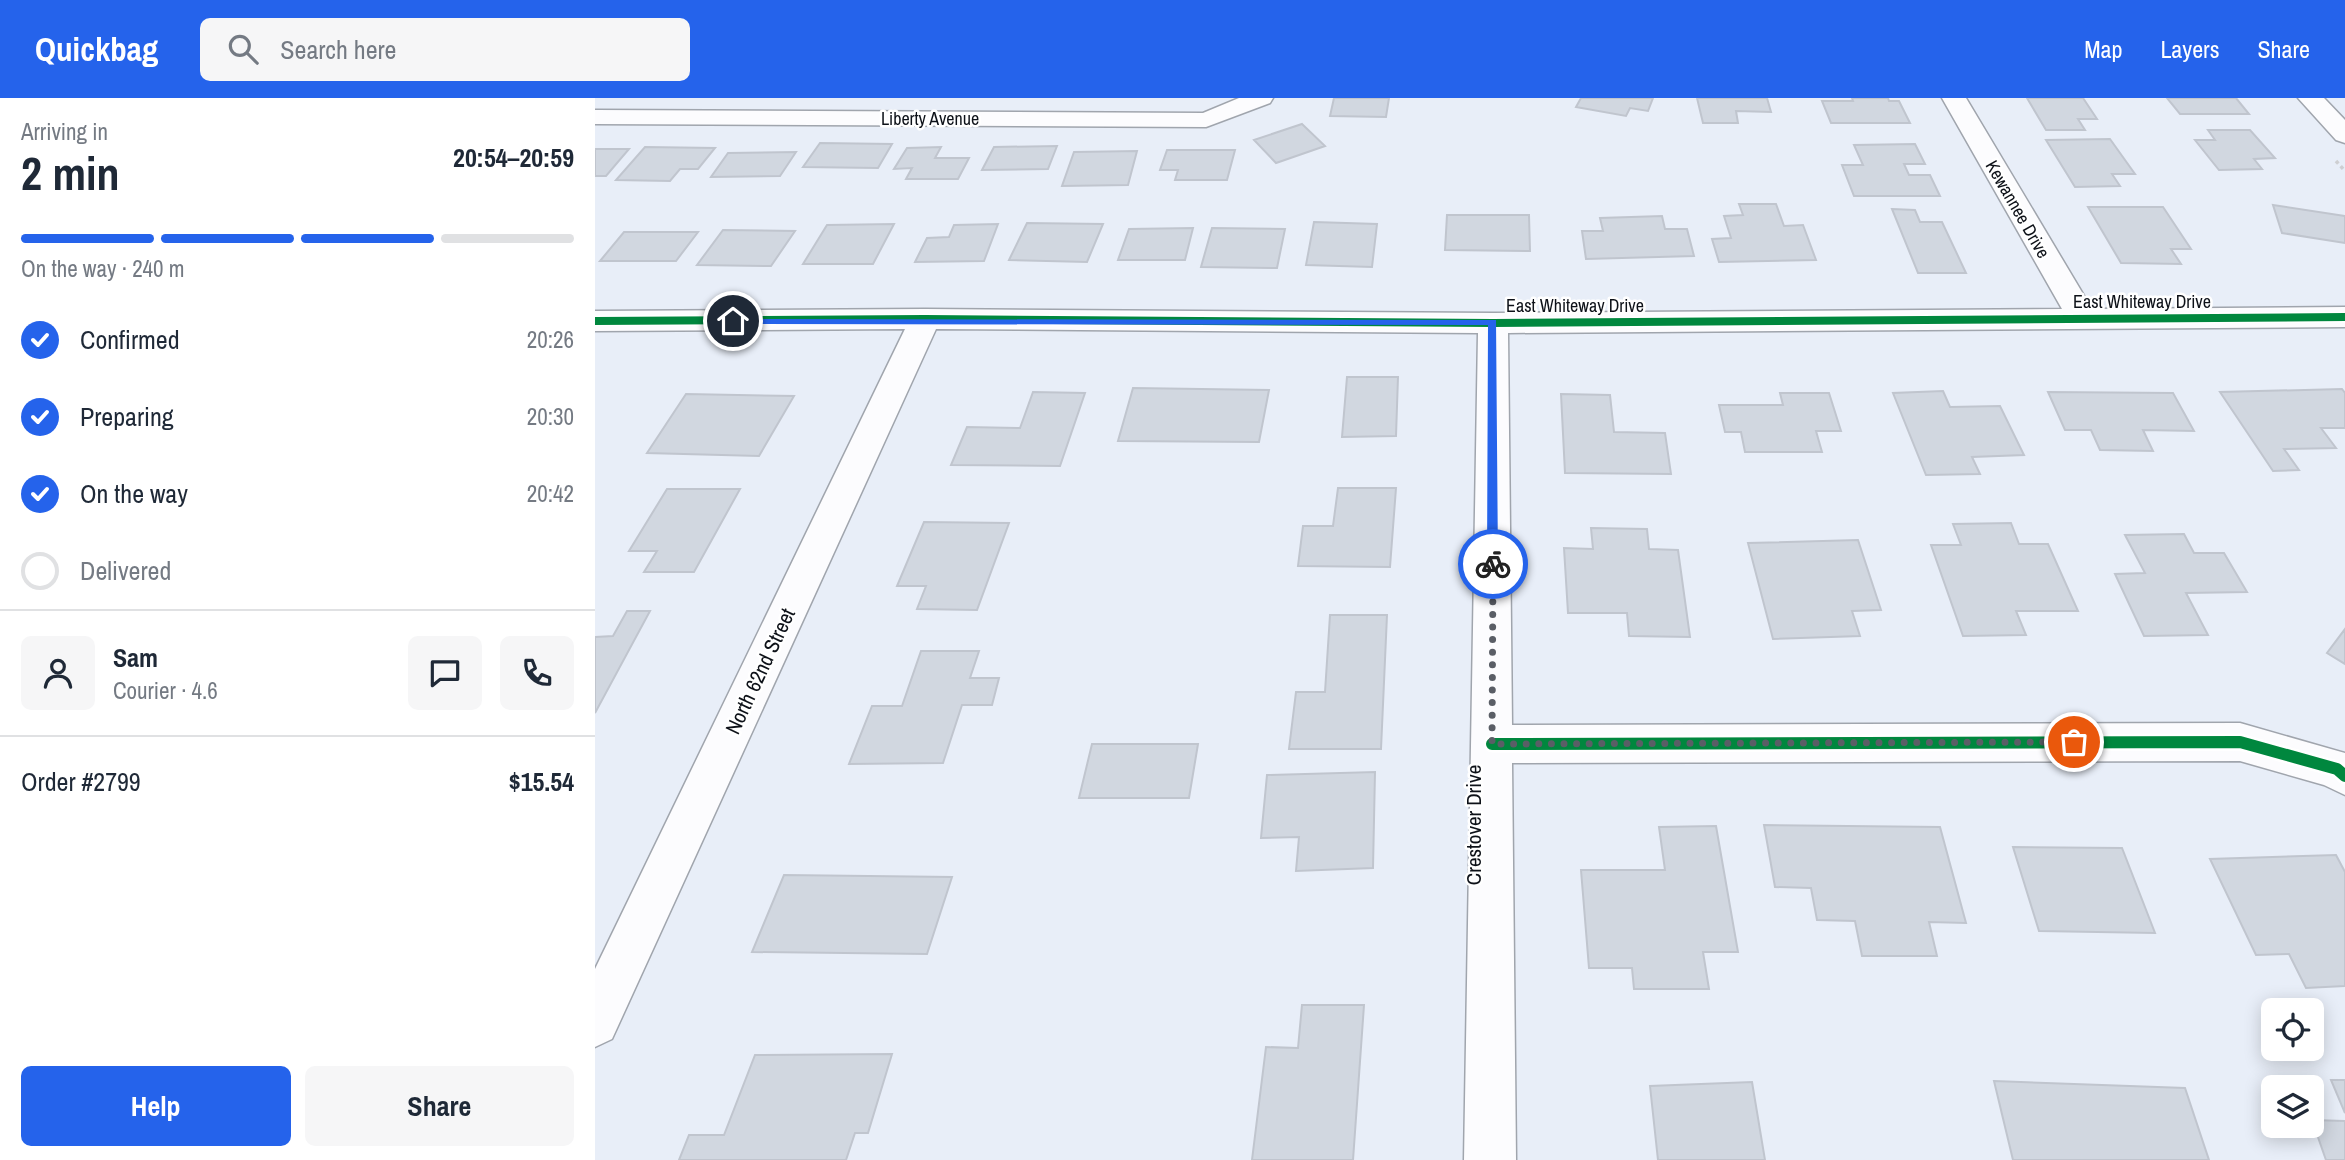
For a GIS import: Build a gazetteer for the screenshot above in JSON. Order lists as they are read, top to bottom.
{
  "streets": {
    "street": [
      "Liberty Avenue",
      "Kewannee Drive",
      "East Whiteway Drive",
      "North 62nd Street",
      "Crestover Drive"
    ]
  },
  "crossings": [
    ["Kewannee Drive", "East Whiteway Drive"],
    ["East Whiteway Drive", "North 62nd Street"],
    ["East Whiteway Drive", "Crestover Drive"]
  ],
  "page": {
    "header": "Quickbag",
    "search": "Search here",
    "nav": ["Map", "Layers", "Share"],
    "heading": ["2 min", "Arriving in", "20:54–20:59"],
    "panel": [
      "Sam",
      "Courier · 4.6",
      "Order #2799",
      "$15.54"
    ],
    "bar": "On the way · 240 m",
    "list": [
      ["Confirmed", "20:26"],
      ["Preparing", "20:30"],
      ["On the way", "20:42"],
      "Delivered"
    ],
    "buttons": ["Help", "Share"]
  }
}
